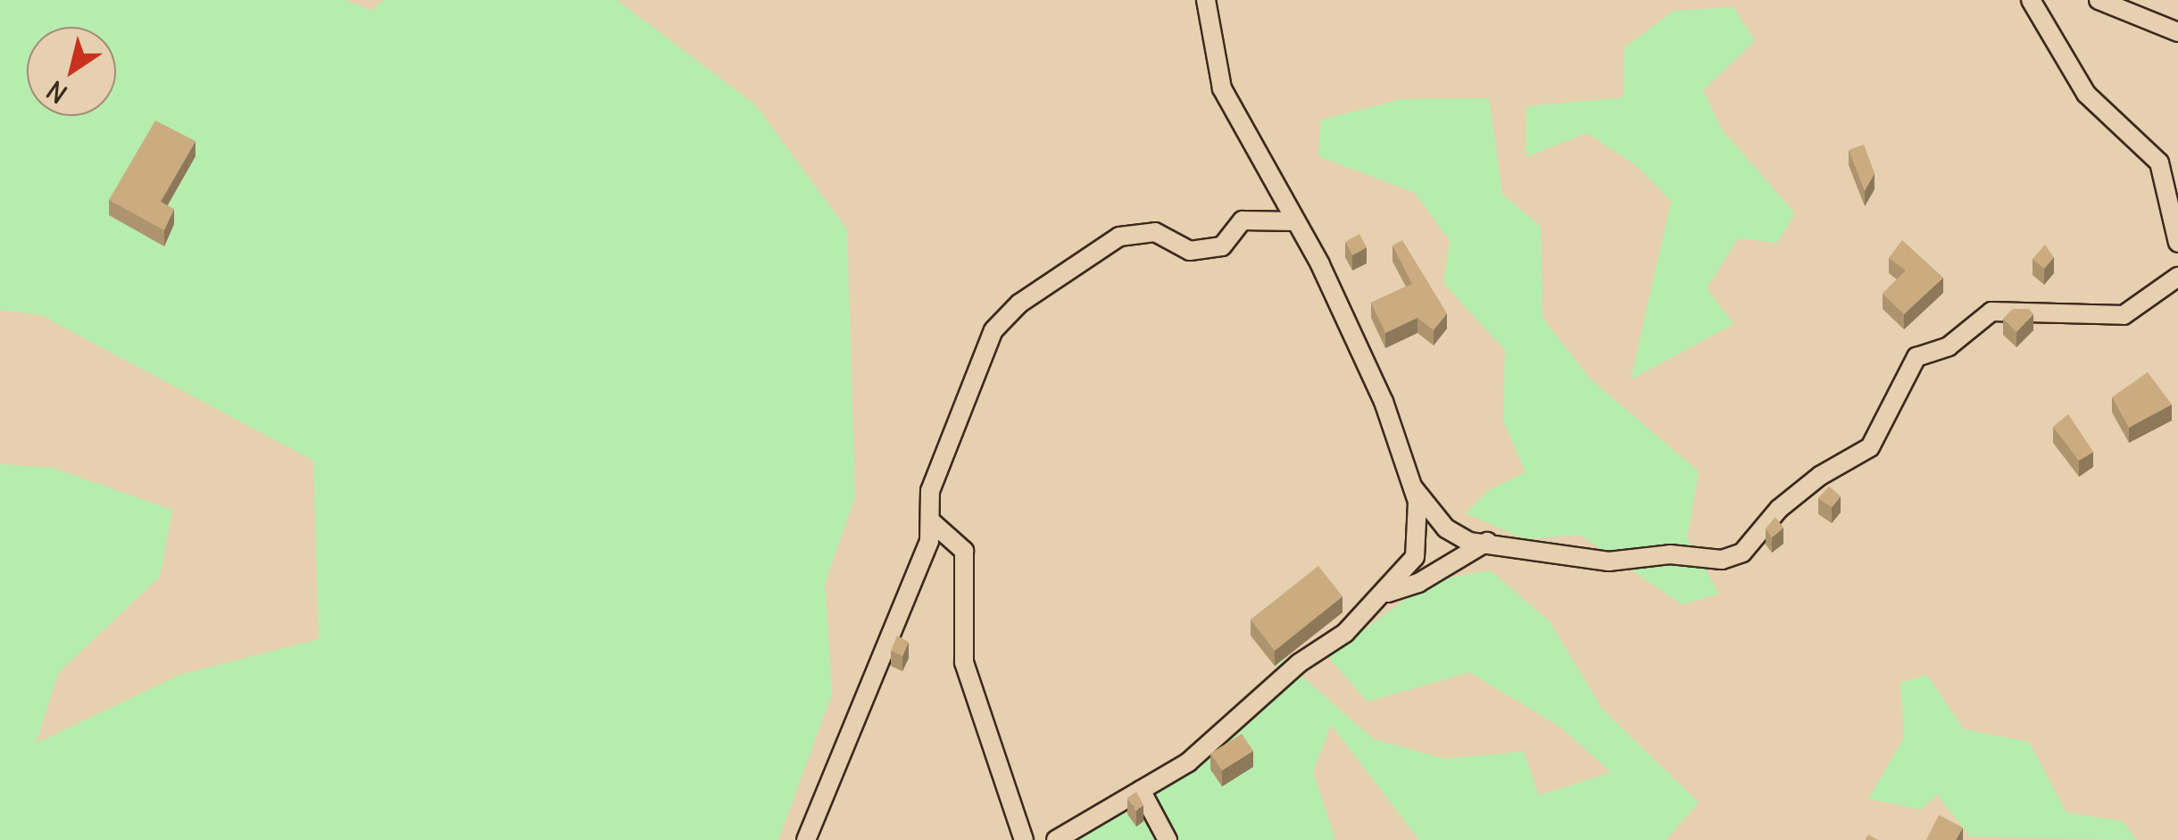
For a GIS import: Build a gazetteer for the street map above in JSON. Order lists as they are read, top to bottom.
{
  "north": "bottom left"
}
